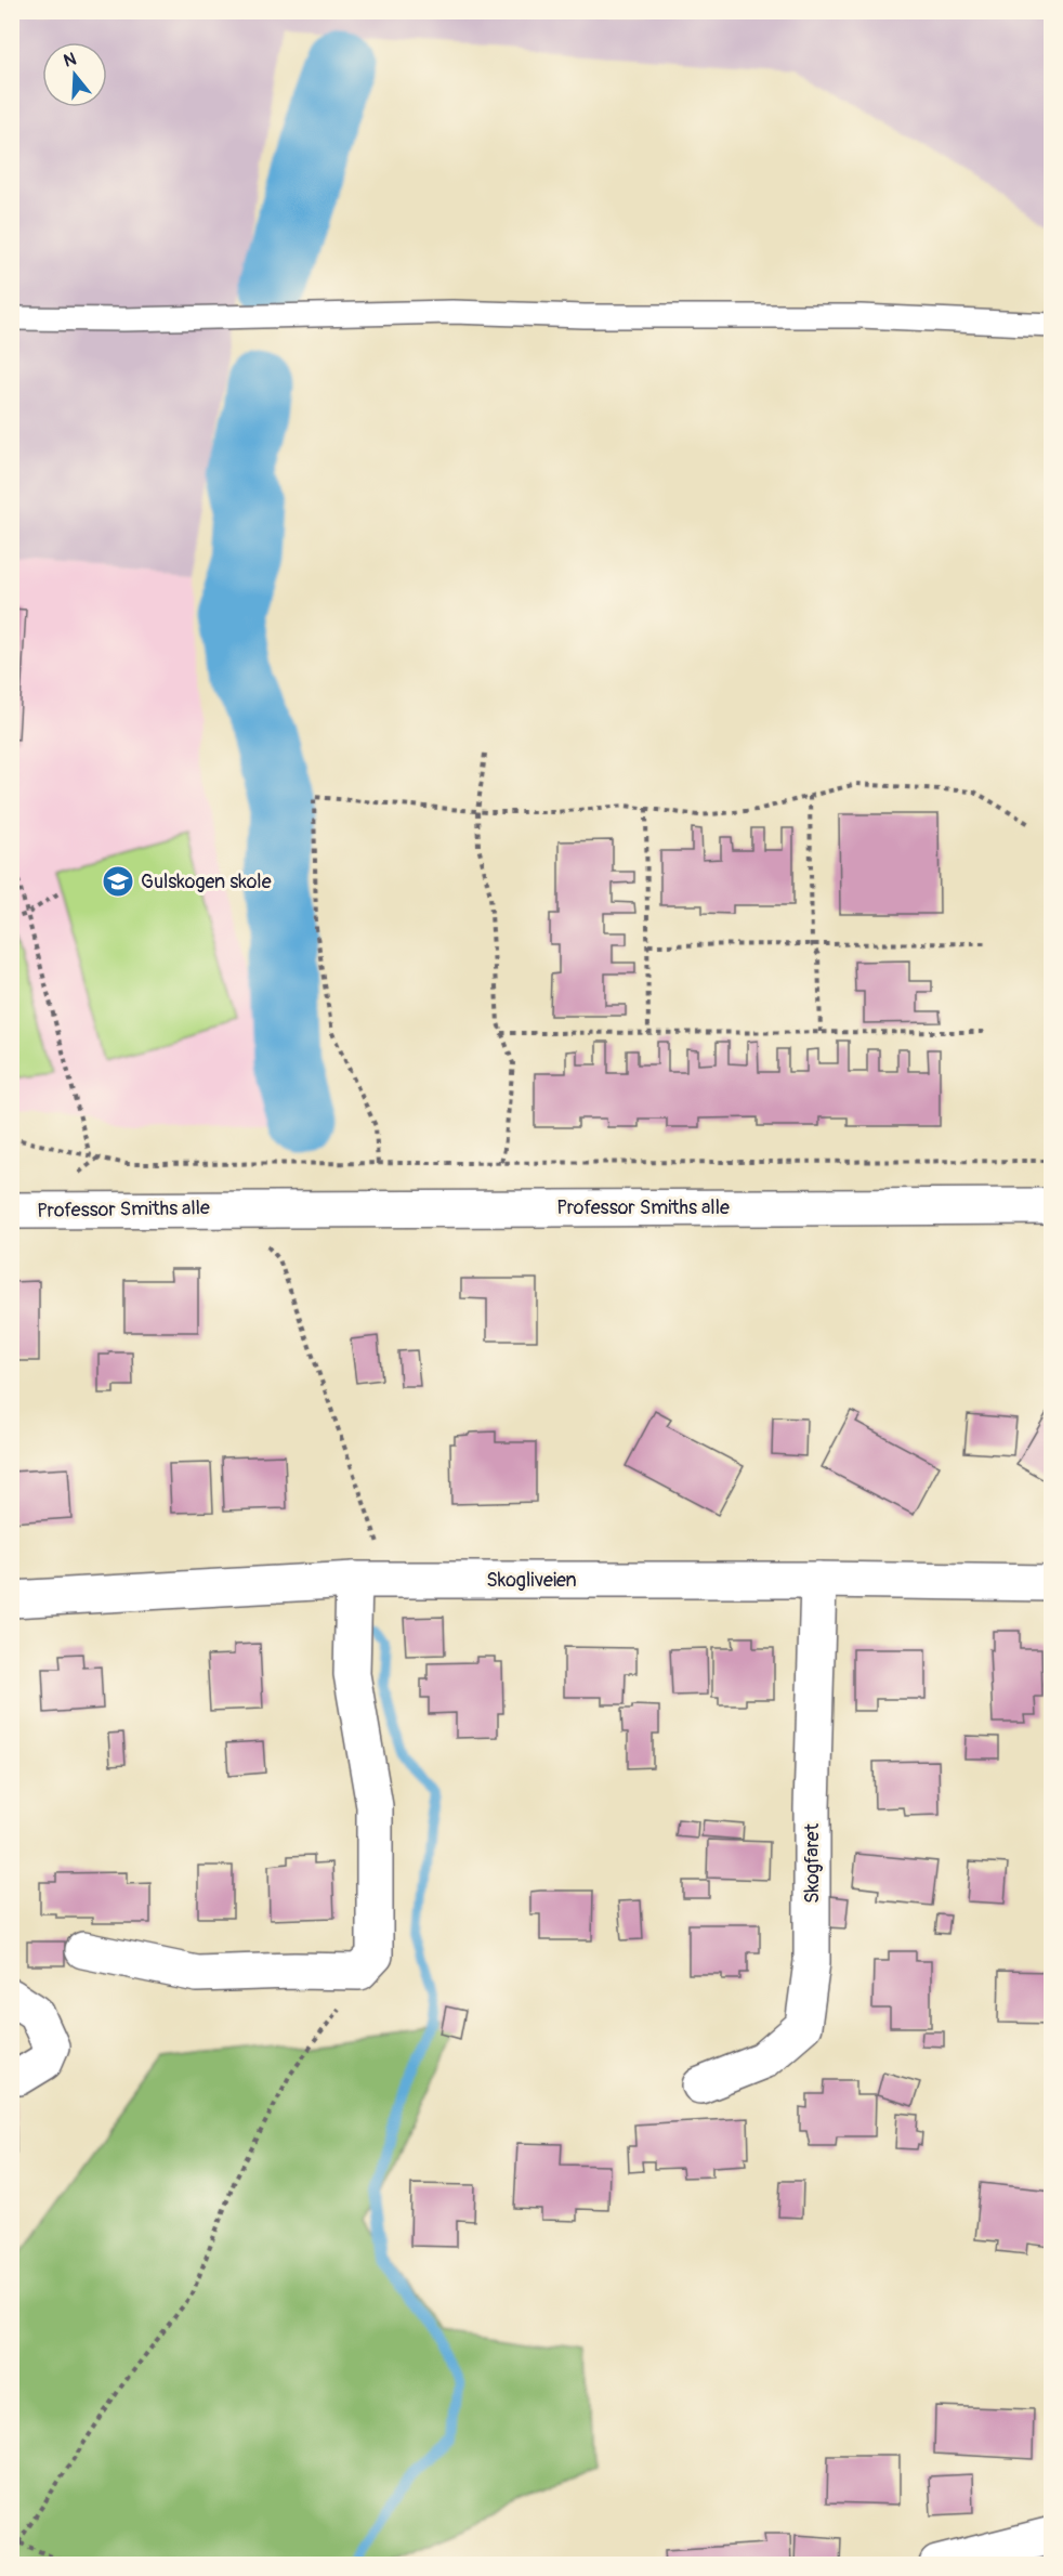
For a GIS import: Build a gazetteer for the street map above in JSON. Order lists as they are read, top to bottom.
{
  "streets": {
    "street": ["Professor Smiths alle", "Skogliveien", "Skogfaret"]
  },
  "crossings": [
    ["Professor Smiths alle", "Skogliveien"],
    ["Skogliveien", "Skogfaret"]
  ],
  "places": {
    "school or university": ["Gulskogen skole"]
  },
  "north": "top"
}
